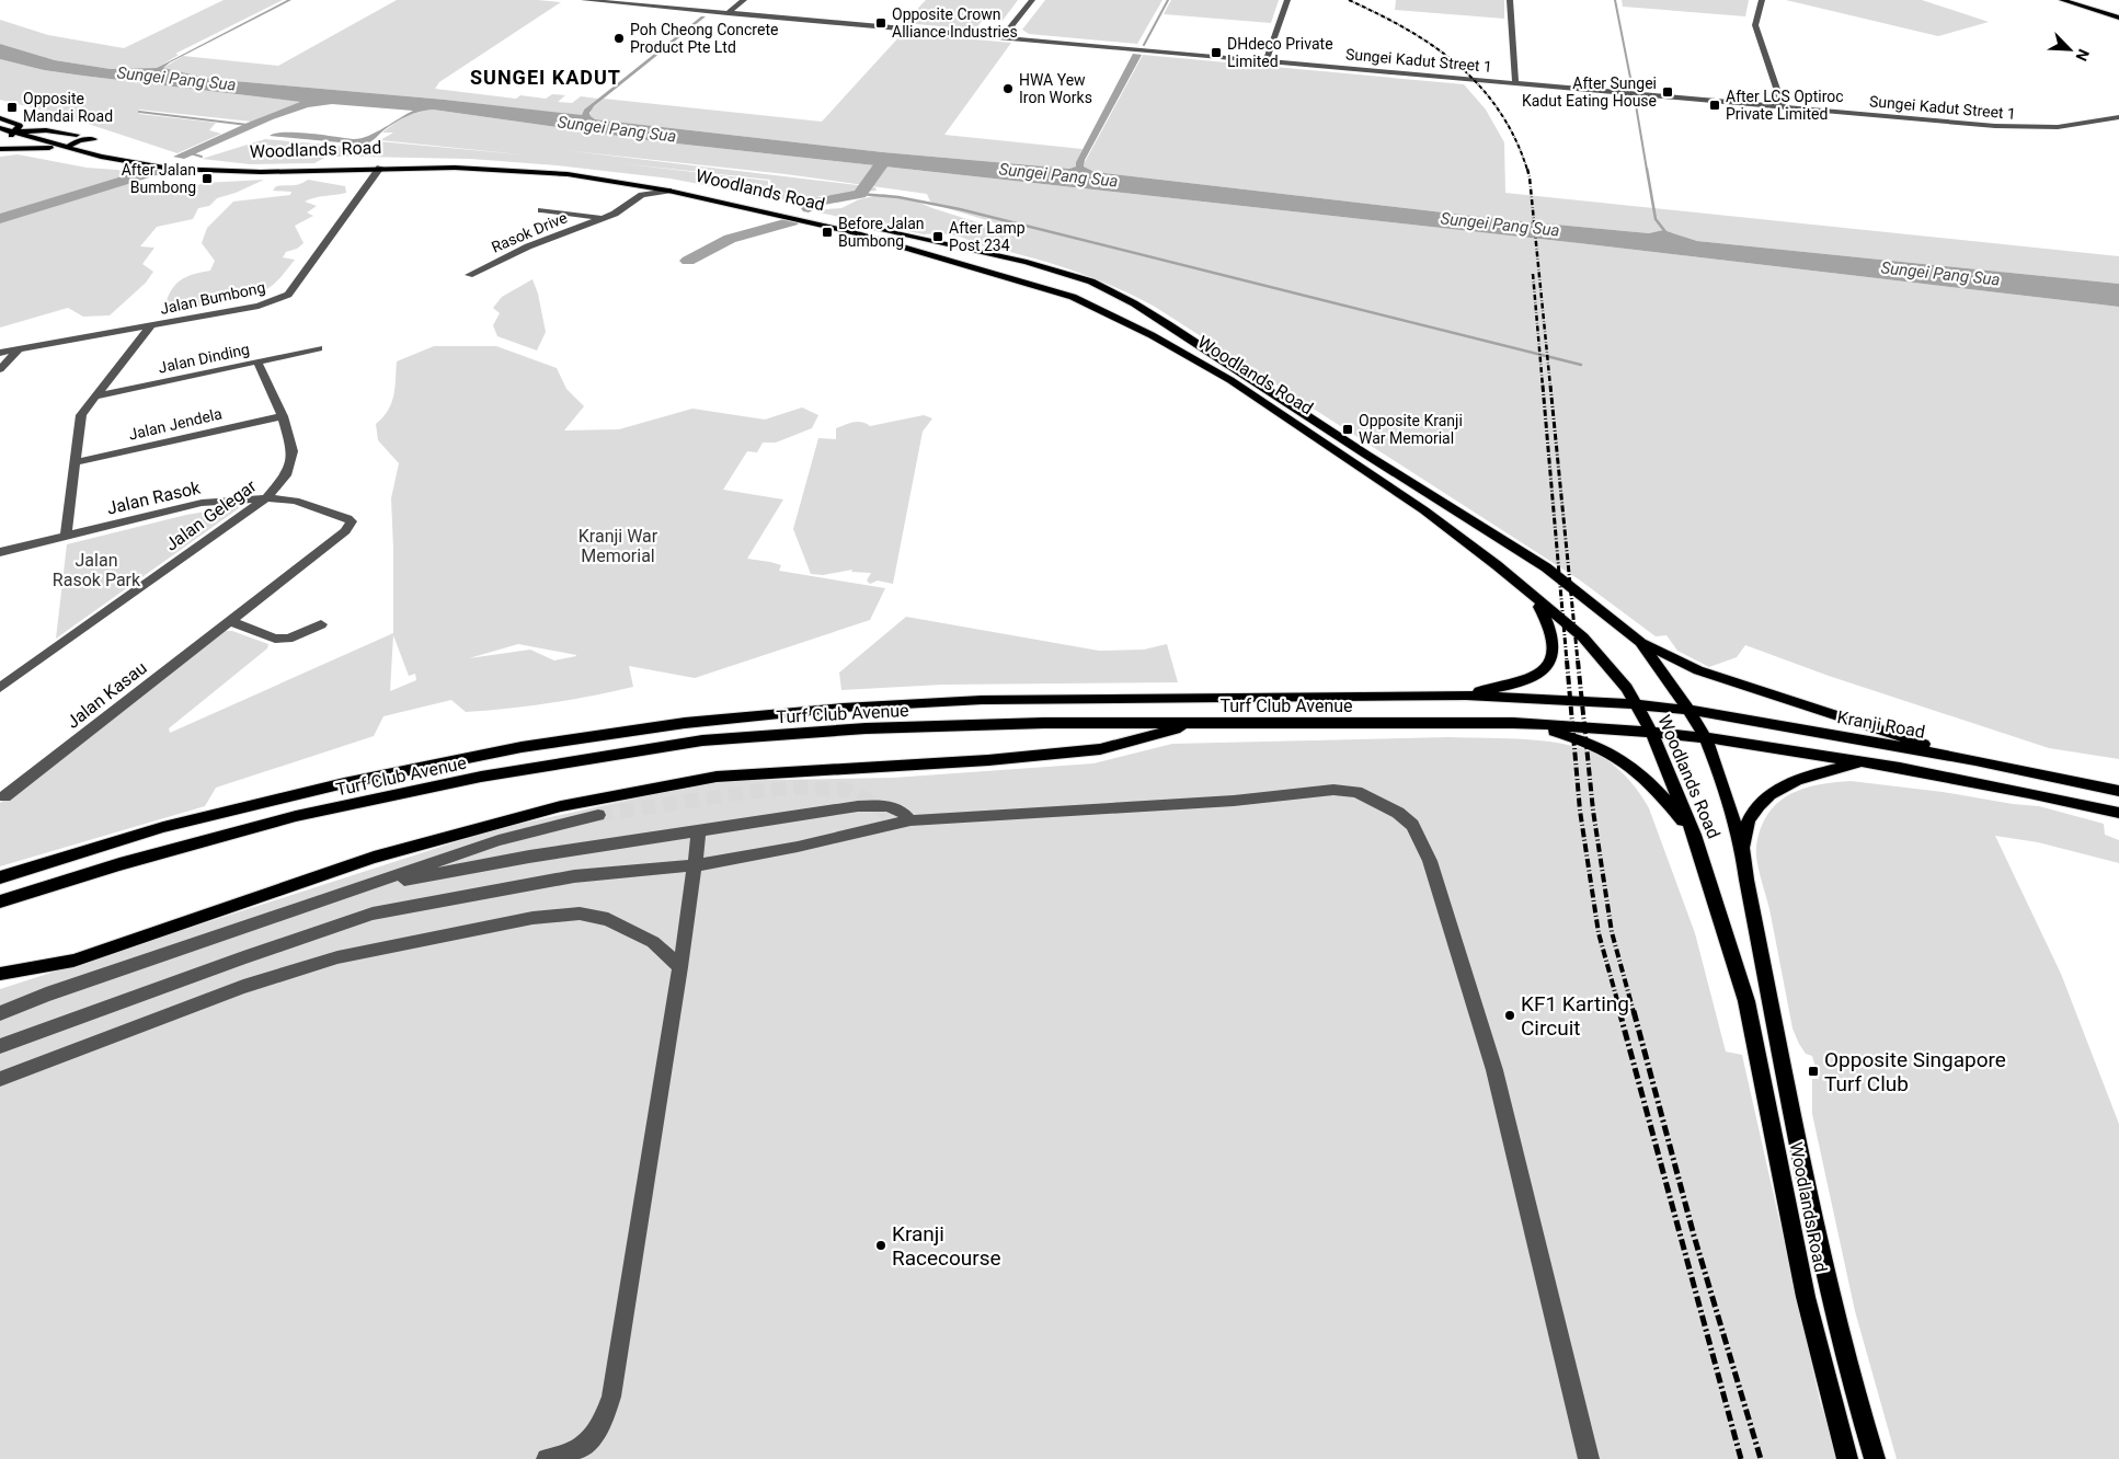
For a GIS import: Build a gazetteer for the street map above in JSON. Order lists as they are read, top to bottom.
{
  "streets": {
    "main road": ["Woodlands Road", "Turf Club Avenue", "Kranji Road"],
    "street": [
      "Sungei Kadut Street 1",
      "Rasok Drive",
      "Jalan Bumbong",
      "Jalan Dinding",
      "Jalan Jendela",
      "Jalan Rasok",
      "Jalan Gelegar",
      "Jalan Kasau"
    ]
  },
  "crossings": [
    ["Woodlands Road", "Jalan Bumbong"],
    ["Woodlands Road", "Turf Club Avenue"],
    ["Woodlands Road", "Kranji Road"],
    ["Jalan Dinding", "Jalan Gelegar"],
    ["Jalan Jendela", "Jalan Gelegar"],
    ["Jalan Rasok", "Jalan Gelegar"],
    ["Jalan Rasok", "Jalan Kasau"],
    ["Turf Club Avenue", "Kranji Road"]
  ],
  "districts": ["SUNGEI KADUT"],
  "water": ["Sungei Pang Sua"],
  "parks": ["Kranji War Memorial", "Jalan Rasok Park"],
  "places": {
    "transit": [
      "Opposite Crown Alliance Industries",
      "DHdeco Private Limited",
      "After Sungei Kadut Eating House",
      "After LCS Optiroc Private Limited",
      "Opposite Mandai Road",
      "After Jalan Bumbong",
      "Before Jalan Bumbong",
      "After Lamp Post 234",
      "Opposite Kranji War Memorial",
      "Opposite Singapore Turf Club"
    ],
    "other": [
      "Poh Cheong Concrete Product Pte Ltd",
      "HWA Yew Iron Works",
      "KF1 Karting Circuit",
      "Kranji Racecourse"
    ]
  },
  "north": "bottom right"
}
